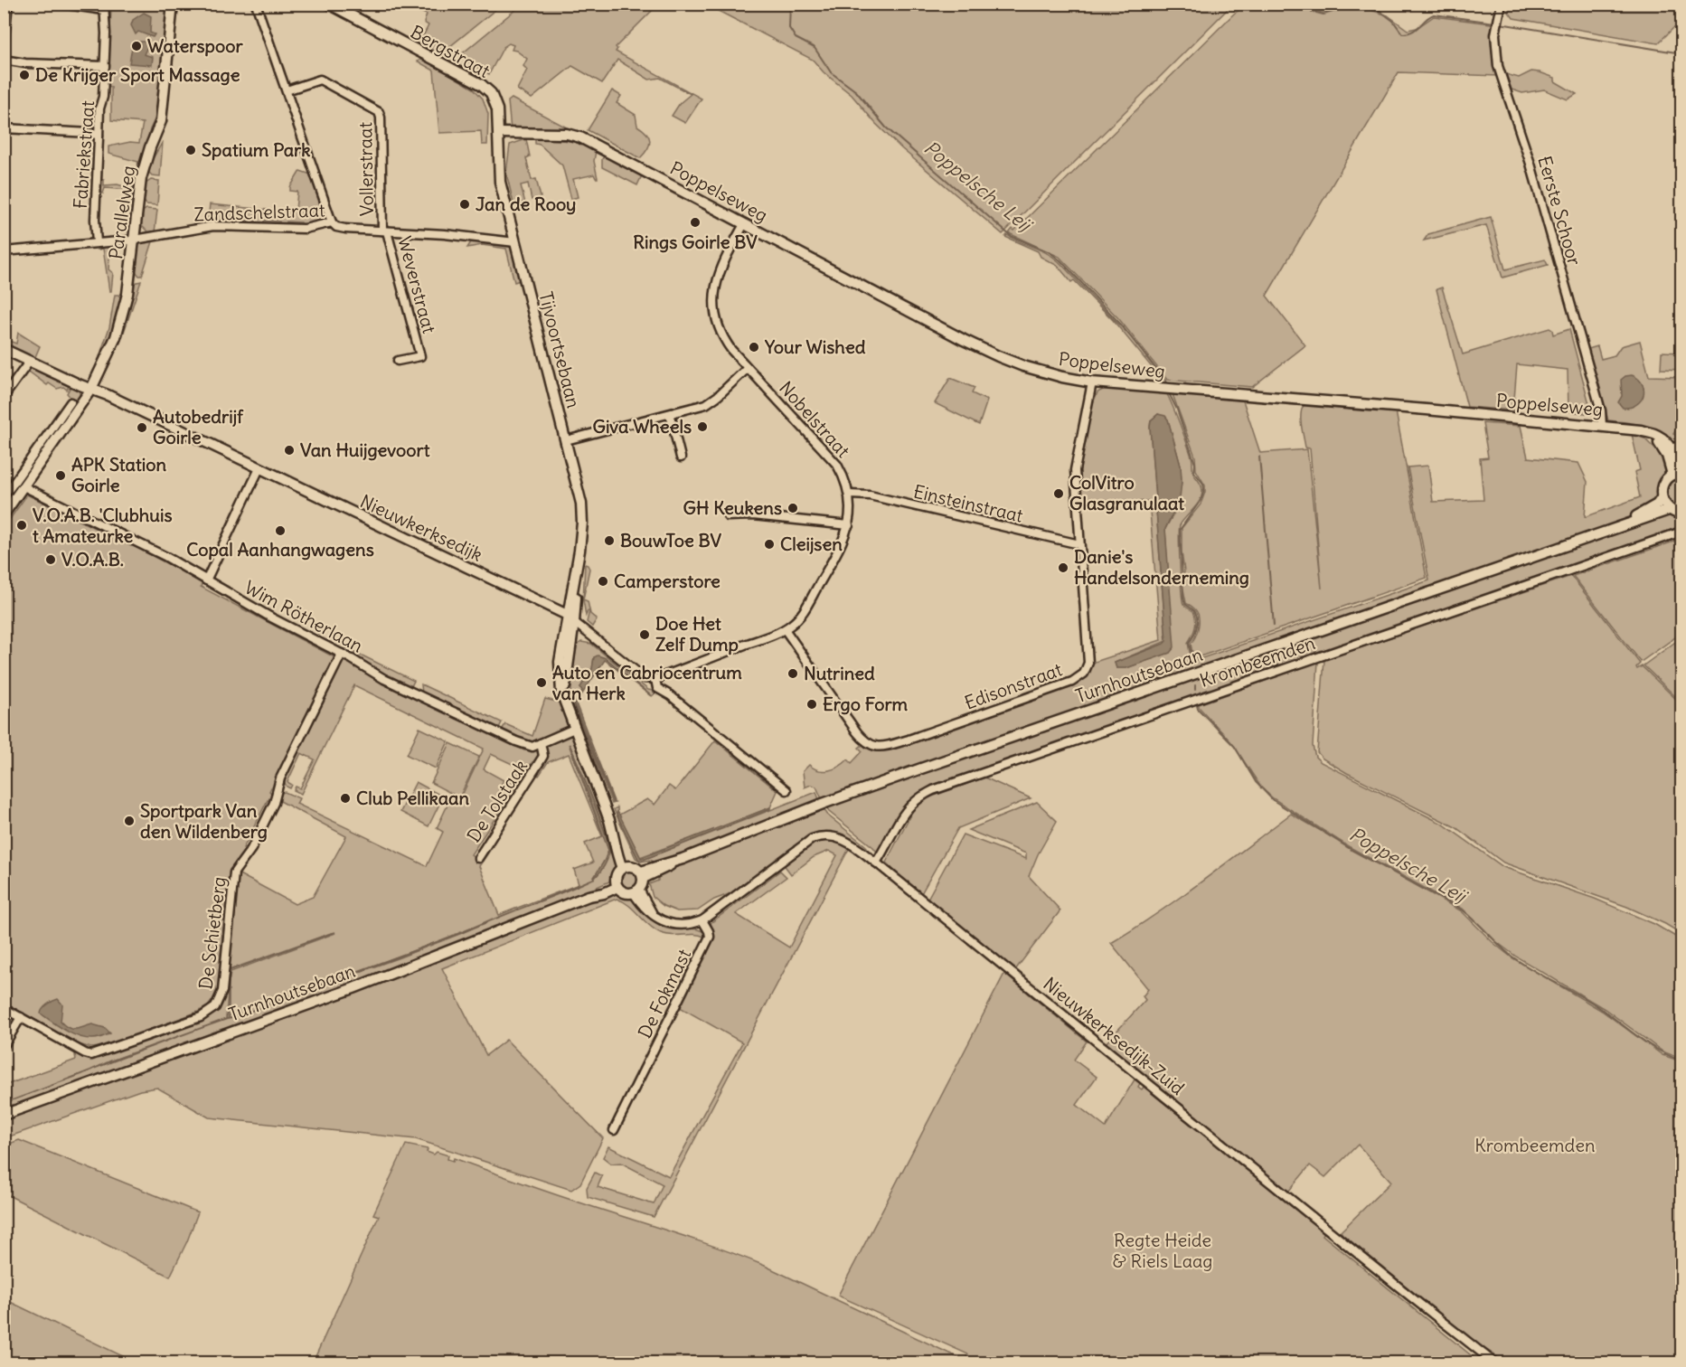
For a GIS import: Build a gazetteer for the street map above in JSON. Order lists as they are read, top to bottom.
{
  "streets": {
    "street": [
      "Bergstraat",
      "Fabriekstraat",
      "Vollerstraat",
      "Poppelseweg",
      "Eerste Schoor",
      "Parallelweg",
      "Zandschelstraat",
      "Weverstraat",
      "Tijvoortsebaan",
      "Nobelstraat",
      "Einsteinstraat",
      "Nieuwkerksedijk",
      "Wim Rötherlaan",
      "Krombeemden",
      "Turnhoutsebaan",
      "Edisonstraat",
      "De Tolstaak",
      "De Schietberg",
      "De Fokmast",
      "Nieuwkerksedijk-Zuid"
    ]
  },
  "crossings": [
    ["Bergstraat", "Poppelseweg"],
    ["Bergstraat", "Tijvoortsebaan"],
    ["Fabriekstraat", "Zandschelstraat"],
    ["Vollerstraat", "Zandschelstraat"],
    ["Vollerstraat", "Weverstraat"],
    ["Poppelseweg", "Eerste Schoor"],
    ["Poppelseweg", "Tijvoortsebaan"],
    ["Poppelseweg", "Nobelstraat"],
    ["Poppelseweg", "Edisonstraat"],
    ["Parallelweg", "Zandschelstraat"],
    ["Parallelweg", "Nieuwkerksedijk"],
    ["Parallelweg", "Wim Rötherlaan"],
    ["Zandschelstraat", "Weverstraat"],
    ["Zandschelstraat", "Tijvoortsebaan"],
    ["Tijvoortsebaan", "Nieuwkerksedijk"],
    ["Tijvoortsebaan", "Wim Rötherlaan"],
    ["Tijvoortsebaan", "Turnhoutsebaan"],
    ["Tijvoortsebaan", "De Fokmast"],
    ["Nobelstraat", "Einsteinstraat"],
    ["Nobelstraat", "Nieuwkerksedijk"],
    ["Nobelstraat", "Edisonstraat"],
    ["Einsteinstraat", "Edisonstraat"],
    ["Wim Rötherlaan", "De Tolstaak"],
    ["Wim Rötherlaan", "De Schietberg"],
    ["Krombeemden", "Nieuwkerksedijk-Zuid"],
    ["Turnhoutsebaan", "De Fokmast"],
    ["De Fokmast", "Nieuwkerksedijk-Zuid"]
  ],
  "water": ["Poppelsche Leij"],
  "parks": ["Krombeemden", "Regte Heide & Riels Laag"],
  "places": [
    "Waterspoor",
    "De Krijger Sport Massage",
    "Spatium Park",
    "Jan de Rooy",
    "Rings Goirle BV",
    "Your Wished",
    "Giva Wheels",
    "Autobedrijf Goirle",
    "Van Huijgevoort",
    "APK Station Goirle",
    "ColVitro Glasgranulaat",
    "GH Keukens",
    "V.O.A.B. 'Clubhuis t Amateurke",
    "Copal Aanhangwagens",
    "BouwToe BV",
    "Cleijsen",
    "V.O.A.B.",
    "Danie's Handelsonderneming",
    "Camperstore",
    "Doe Het Zelf Dump",
    "Nutrined",
    "Auto en Cabriocentrum van Herk",
    "Ergo Form",
    "Club Pellikaan",
    "Sportpark Van den Wildenberg"
  ]
}
